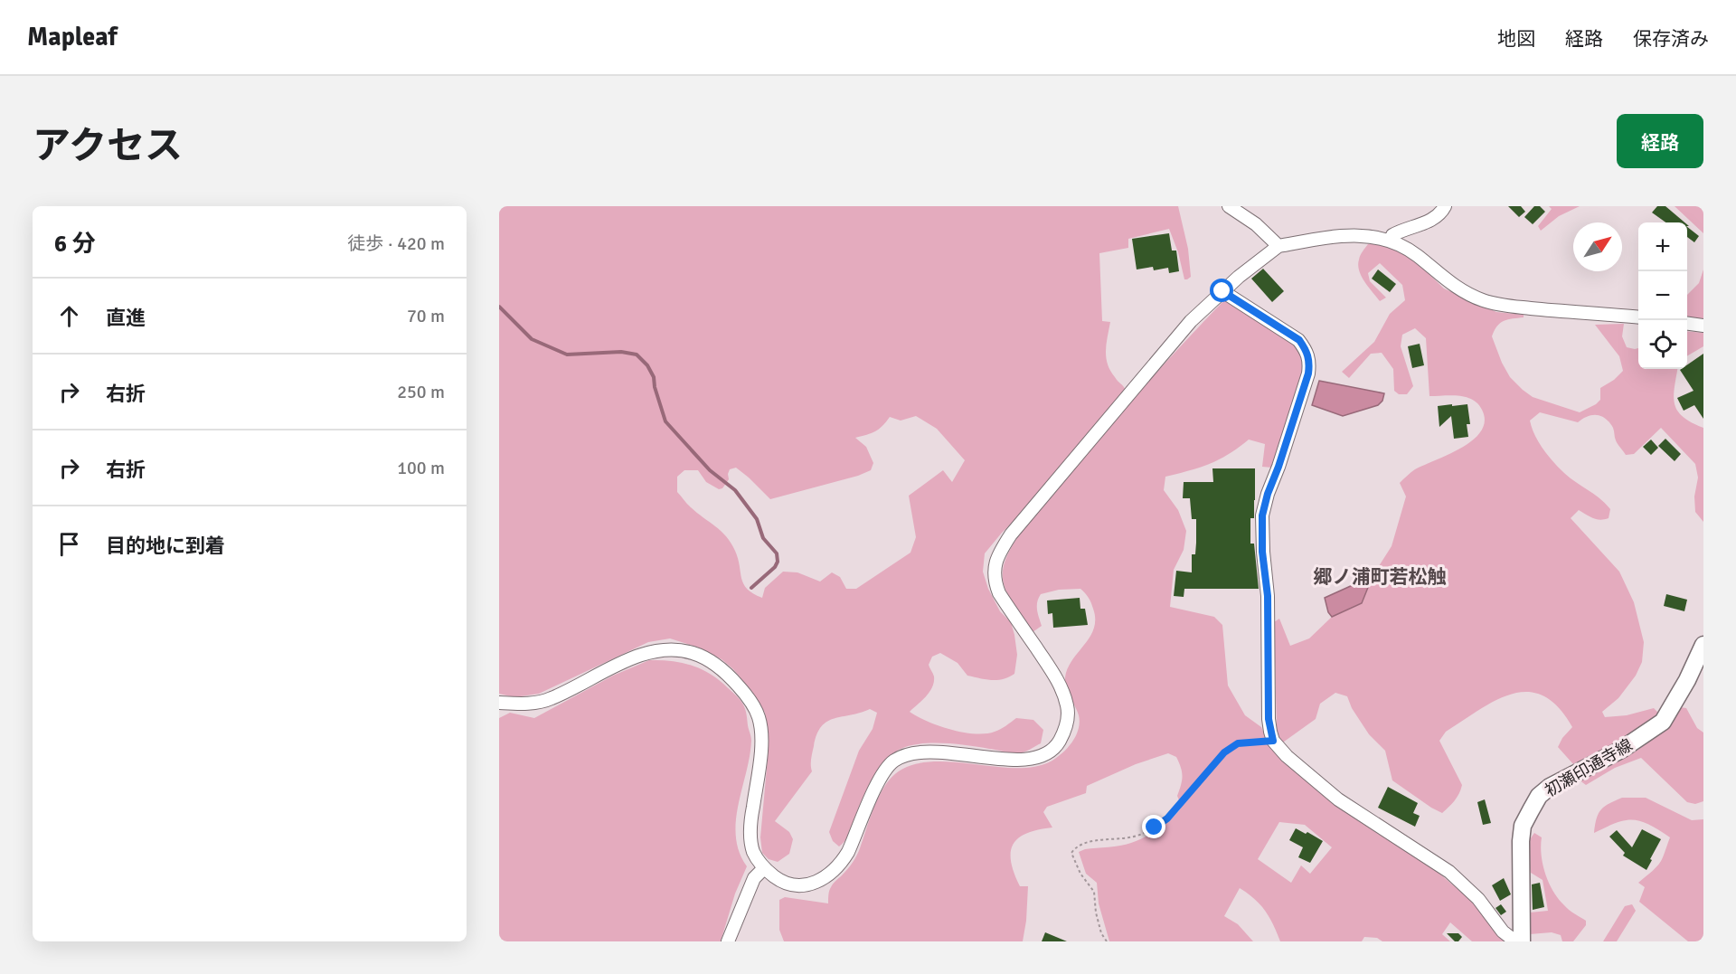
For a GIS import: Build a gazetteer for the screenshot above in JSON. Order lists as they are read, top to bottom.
{
  "streets": {
    "main road": ["初瀬印通寺線"]
  },
  "districts": ["郷ノ浦町若松触"],
  "north": "top right",
  "page": {
    "header": "Mapleaf",
    "nav": ["地図", "経路", "保存済み"],
    "title": "アクセス",
    "buttons": "経路",
    "heading": ["6 分", "徒歩 · 420 m"],
    "map_buttons": ["+", "−"],
    "list": [
      ["直進", "70 m"],
      ["右折", "250 m"],
      ["右折", "100 m"],
      "目的地に到着"
    ]
  }
}
